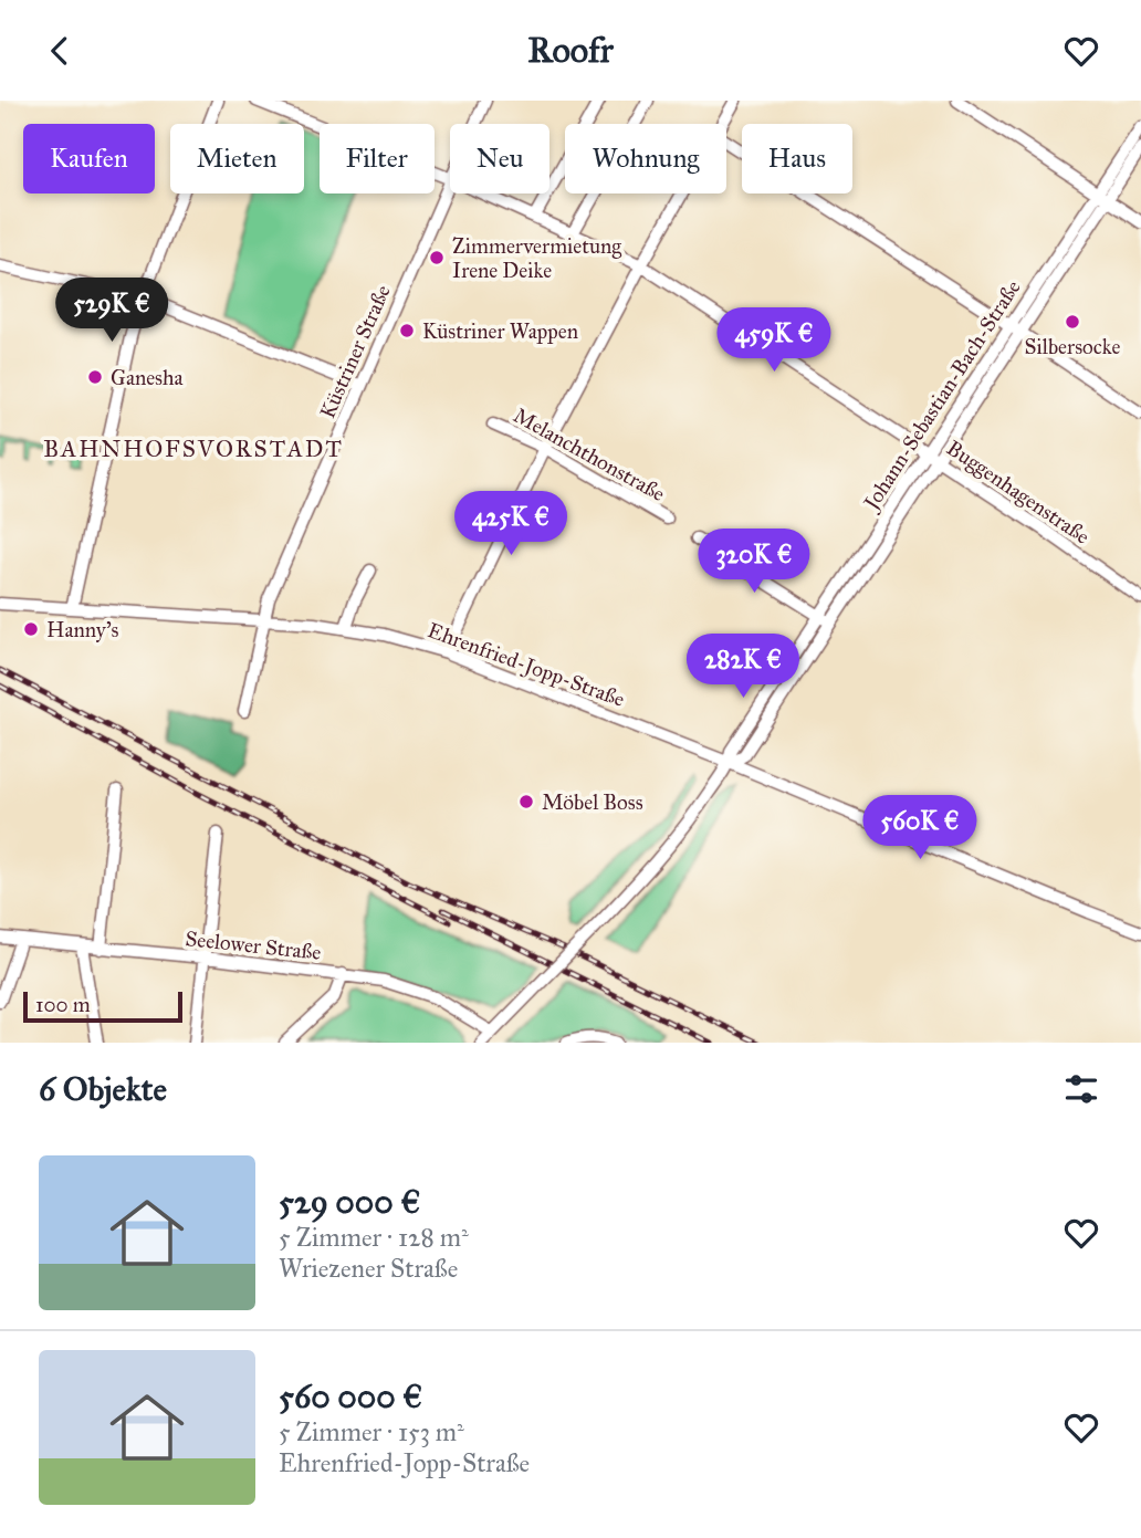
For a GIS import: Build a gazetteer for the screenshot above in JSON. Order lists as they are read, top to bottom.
{
  "streets": {
    "street": [
      "Küstriner Straße",
      "Johann-Sebastian-Bach-Straße",
      "Melanchthonstraße",
      "Buggenhagenstraße",
      "Ehrenfried-Jopp-Straße",
      "Seelower Straße"
    ]
  },
  "crossings": [
    ["Küstriner Straße", "Ehrenfried-Jopp-Straße"],
    ["Johann-Sebastian-Bach-Straße", "Buggenhagenstraße"],
    ["Johann-Sebastian-Bach-Straße", "Ehrenfried-Jopp-Straße"],
    ["Johann-Sebastian-Bach-Straße", "Seelower Straße"]
  ],
  "districts": ["BAHNHOFSVORSTADT"],
  "places": [
    "Zimmervermietung Irene Deike",
    "Silbersocke",
    "Küstriner Wappen",
    "Ganesha",
    "Hanny's",
    "Möbel Boss"
  ],
  "scale_bar": "100 m",
  "page": {
    "header": "Roofr",
    "chip": [
      "Kaufen",
      "Mieten",
      "Filter",
      "Neu",
      "Wohnung",
      "Haus"
    ],
    "price": [
      "529K €",
      "459K €",
      "425K €",
      "320K €",
      "282K €",
      "560K €"
    ],
    "scale": "100 m",
    "heading": "6 Objekte",
    "list": [
      {
        "name": "529 000 €",
        "note": "5 Zimmer · 128 m² · Wriezener Straße"
      },
      {
        "name": "560 000 €",
        "note": "5 Zimmer · 153 m² · Ehrenfried-Jopp-Straße"
      }
    ]
  }
}
